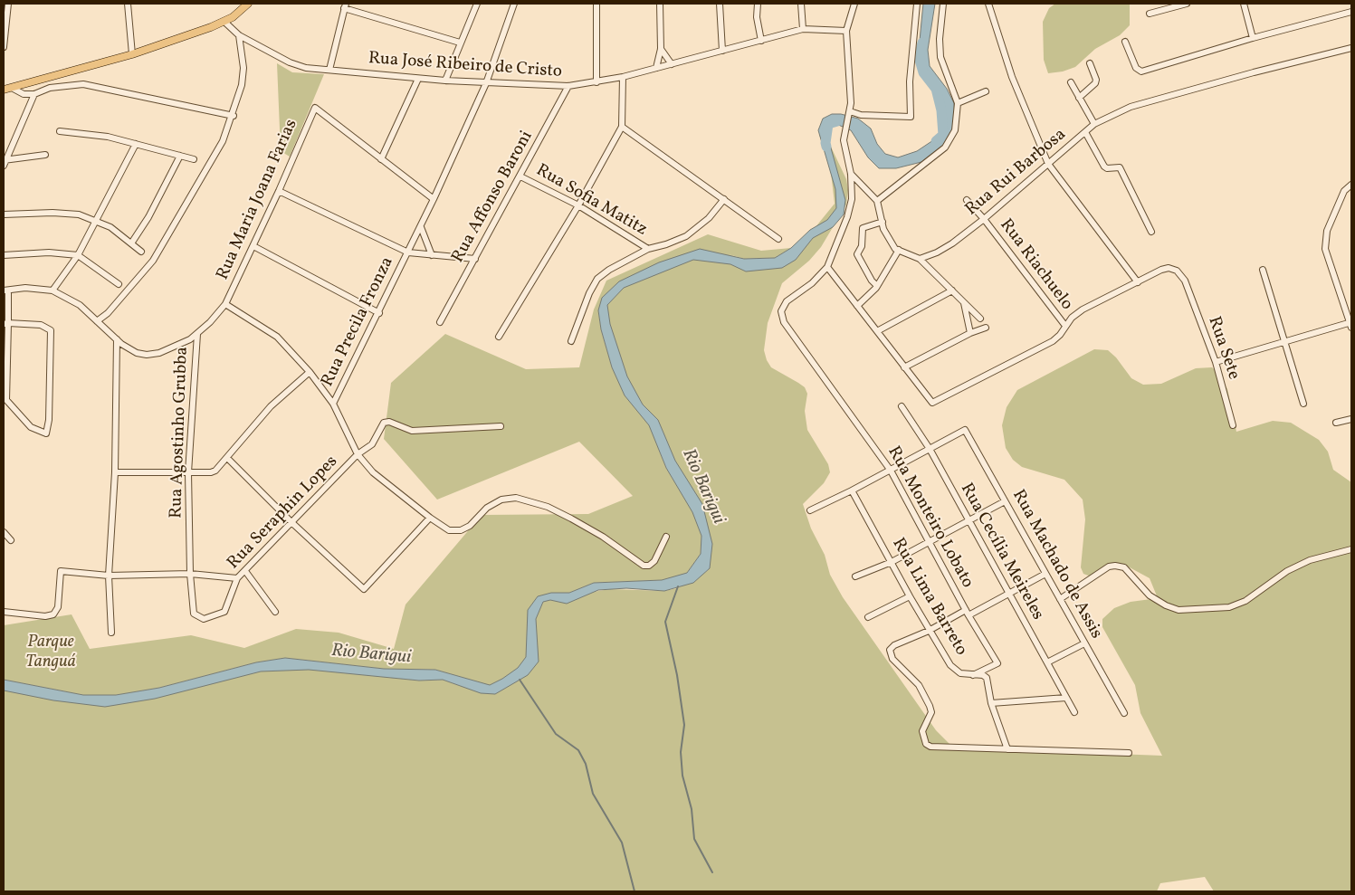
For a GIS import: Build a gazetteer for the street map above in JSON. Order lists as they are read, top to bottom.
{
  "streets": {
    "street": [
      "Rua José Ribeiro de Cristo",
      "Rua Rui Barbosa",
      "Rua Affonso Baroni",
      "Rua Maria Joana Farias",
      "Rua Sofia Matitz",
      "Rua Riachuelo",
      "Rua Precila Fronza",
      "Rua Sete",
      "Rua Agostinho Grubba",
      "Rua Seraphin Lopes",
      "Rua Monteiro Lobato",
      "Rua Cecília Meireles",
      "Rua Machado de Assis",
      "Rua Lima Barreto"
    ]
  },
  "crossings": [
    ["Rua José Ribeiro de Cristo", "Rua Affonso Baroni"],
    ["Rua José Ribeiro de Cristo", "Rua Precila Fronza"],
    ["Rua Rui Barbosa", "Rua Riachuelo"],
    ["Rua Affonso Baroni", "Rua Sofia Matitz"],
    ["Rua Maria Joana Farias", "Rua Agostinho Grubba"],
    ["Rua Agostinho Grubba", "Rua Seraphin Lopes"],
    ["Rua Monteiro Lobato", "Rua Lima Barreto"],
    ["Rua Cecília Meireles", "Rua Machado de Assis"]
  ],
  "water": ["Rio Barigui"],
  "parks": ["Parque Tanguá"]
}
